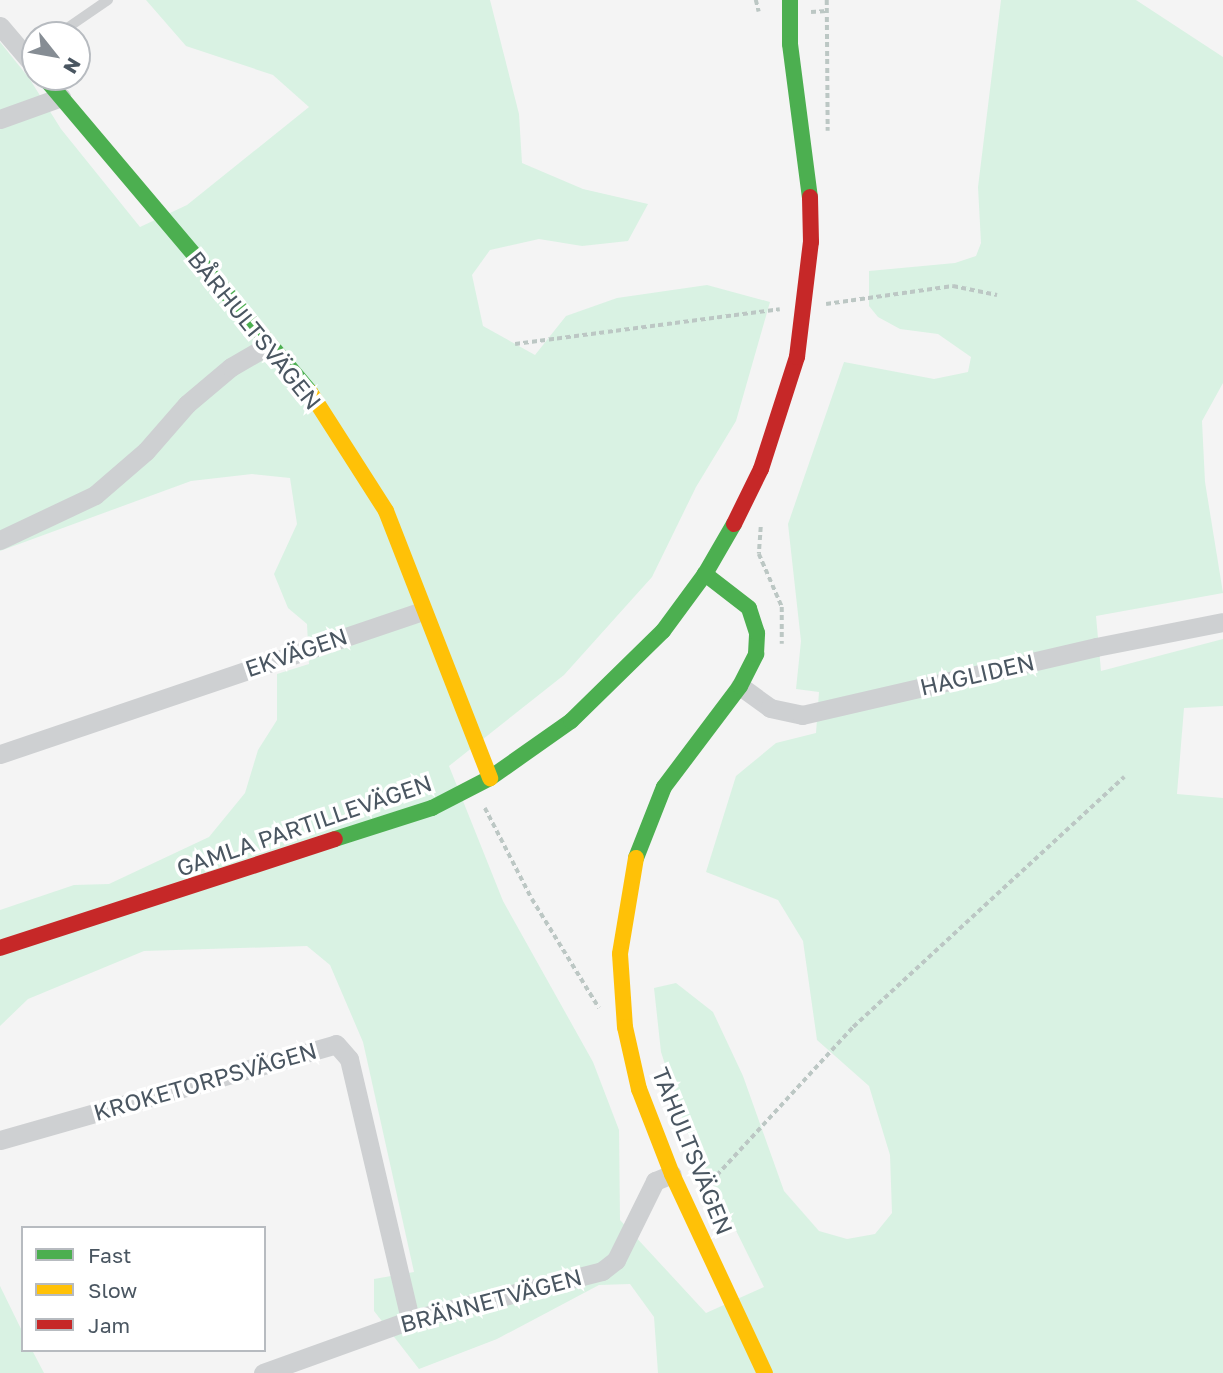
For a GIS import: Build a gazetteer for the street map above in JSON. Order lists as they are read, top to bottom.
{
  "streets": {
    "street": [
      "BÅRHULTSVÄGEN",
      "EKVÄGEN",
      "HAGLIDEN",
      "GAMLA PARTILLEVÄGEN",
      "KROKETORPSVÄGEN",
      "TAHULTSVÄGEN",
      "BRÄNNETVÄGEN"
    ]
  },
  "crossings": [
    ["BÅRHULTSVÄGEN", "EKVÄGEN"],
    ["HAGLIDEN", "TAHULTSVÄGEN"],
    ["GAMLA PARTILLEVÄGEN", "TAHULTSVÄGEN"],
    ["KROKETORPSVÄGEN", "BRÄNNETVÄGEN"],
    ["TAHULTSVÄGEN", "BRÄNNETVÄGEN"]
  ],
  "legend": ["Fast", "Slow", "Jam"],
  "north": "bottom right"
}
